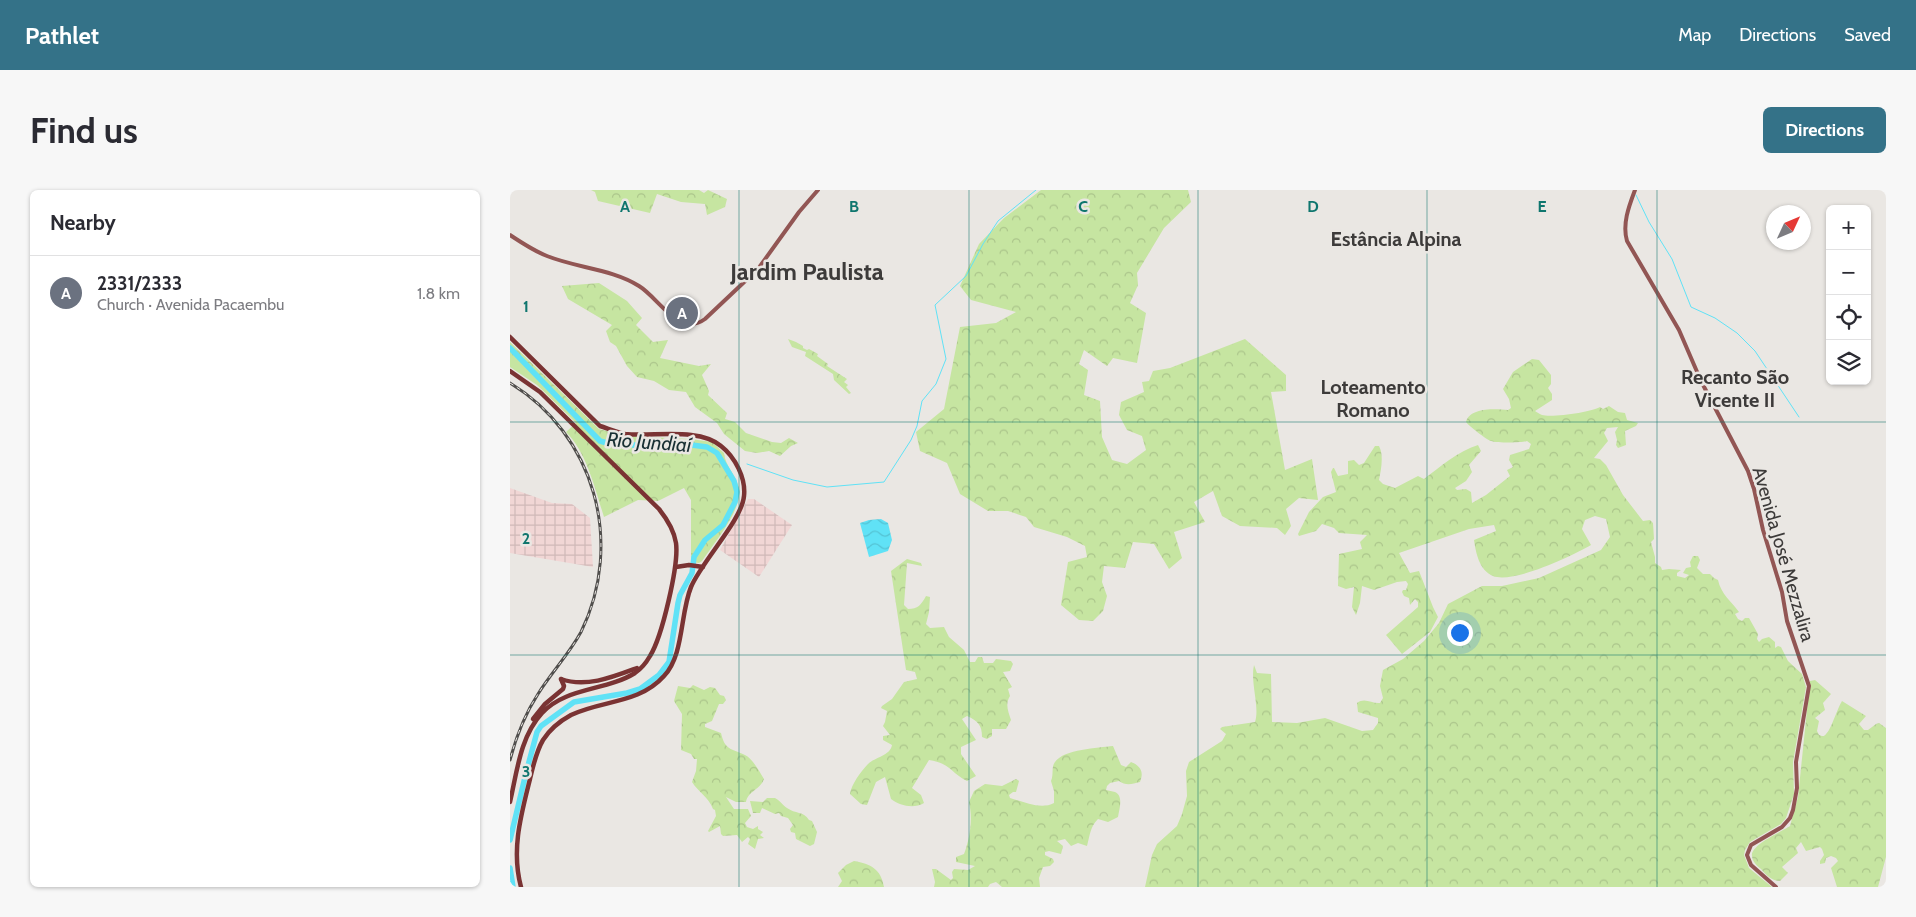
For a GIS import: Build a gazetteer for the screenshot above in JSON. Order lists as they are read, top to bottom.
{
  "streets": {
    "main road": ["Avenida José Mezzalira"]
  },
  "districts": [
    "Estância Alpina",
    "Jardim Paulista",
    "Recanto São Vicente II",
    "Loteamento Romano"
  ],
  "water": ["Rio Jundiaí"],
  "north": "top right",
  "page": {
    "header": "Pathlet",
    "nav": ["Map", "Directions", "Saved"],
    "buttons": "Directions",
    "title": "Find us",
    "heading": "Nearby",
    "map_buttons": ["+", "−"],
    "list": [
      {
        "mark": "A",
        "name": "2331/2333",
        "note": "Church · Avenida Pacaembu",
        "value": "1.8 km"
      }
    ],
    "pins": "A"
  },
  "grid": {
    "columns": [
      "A",
      "B",
      "C",
      "D",
      "E"
    ],
    "rows": ["1", "2", "3"]
  }
}
